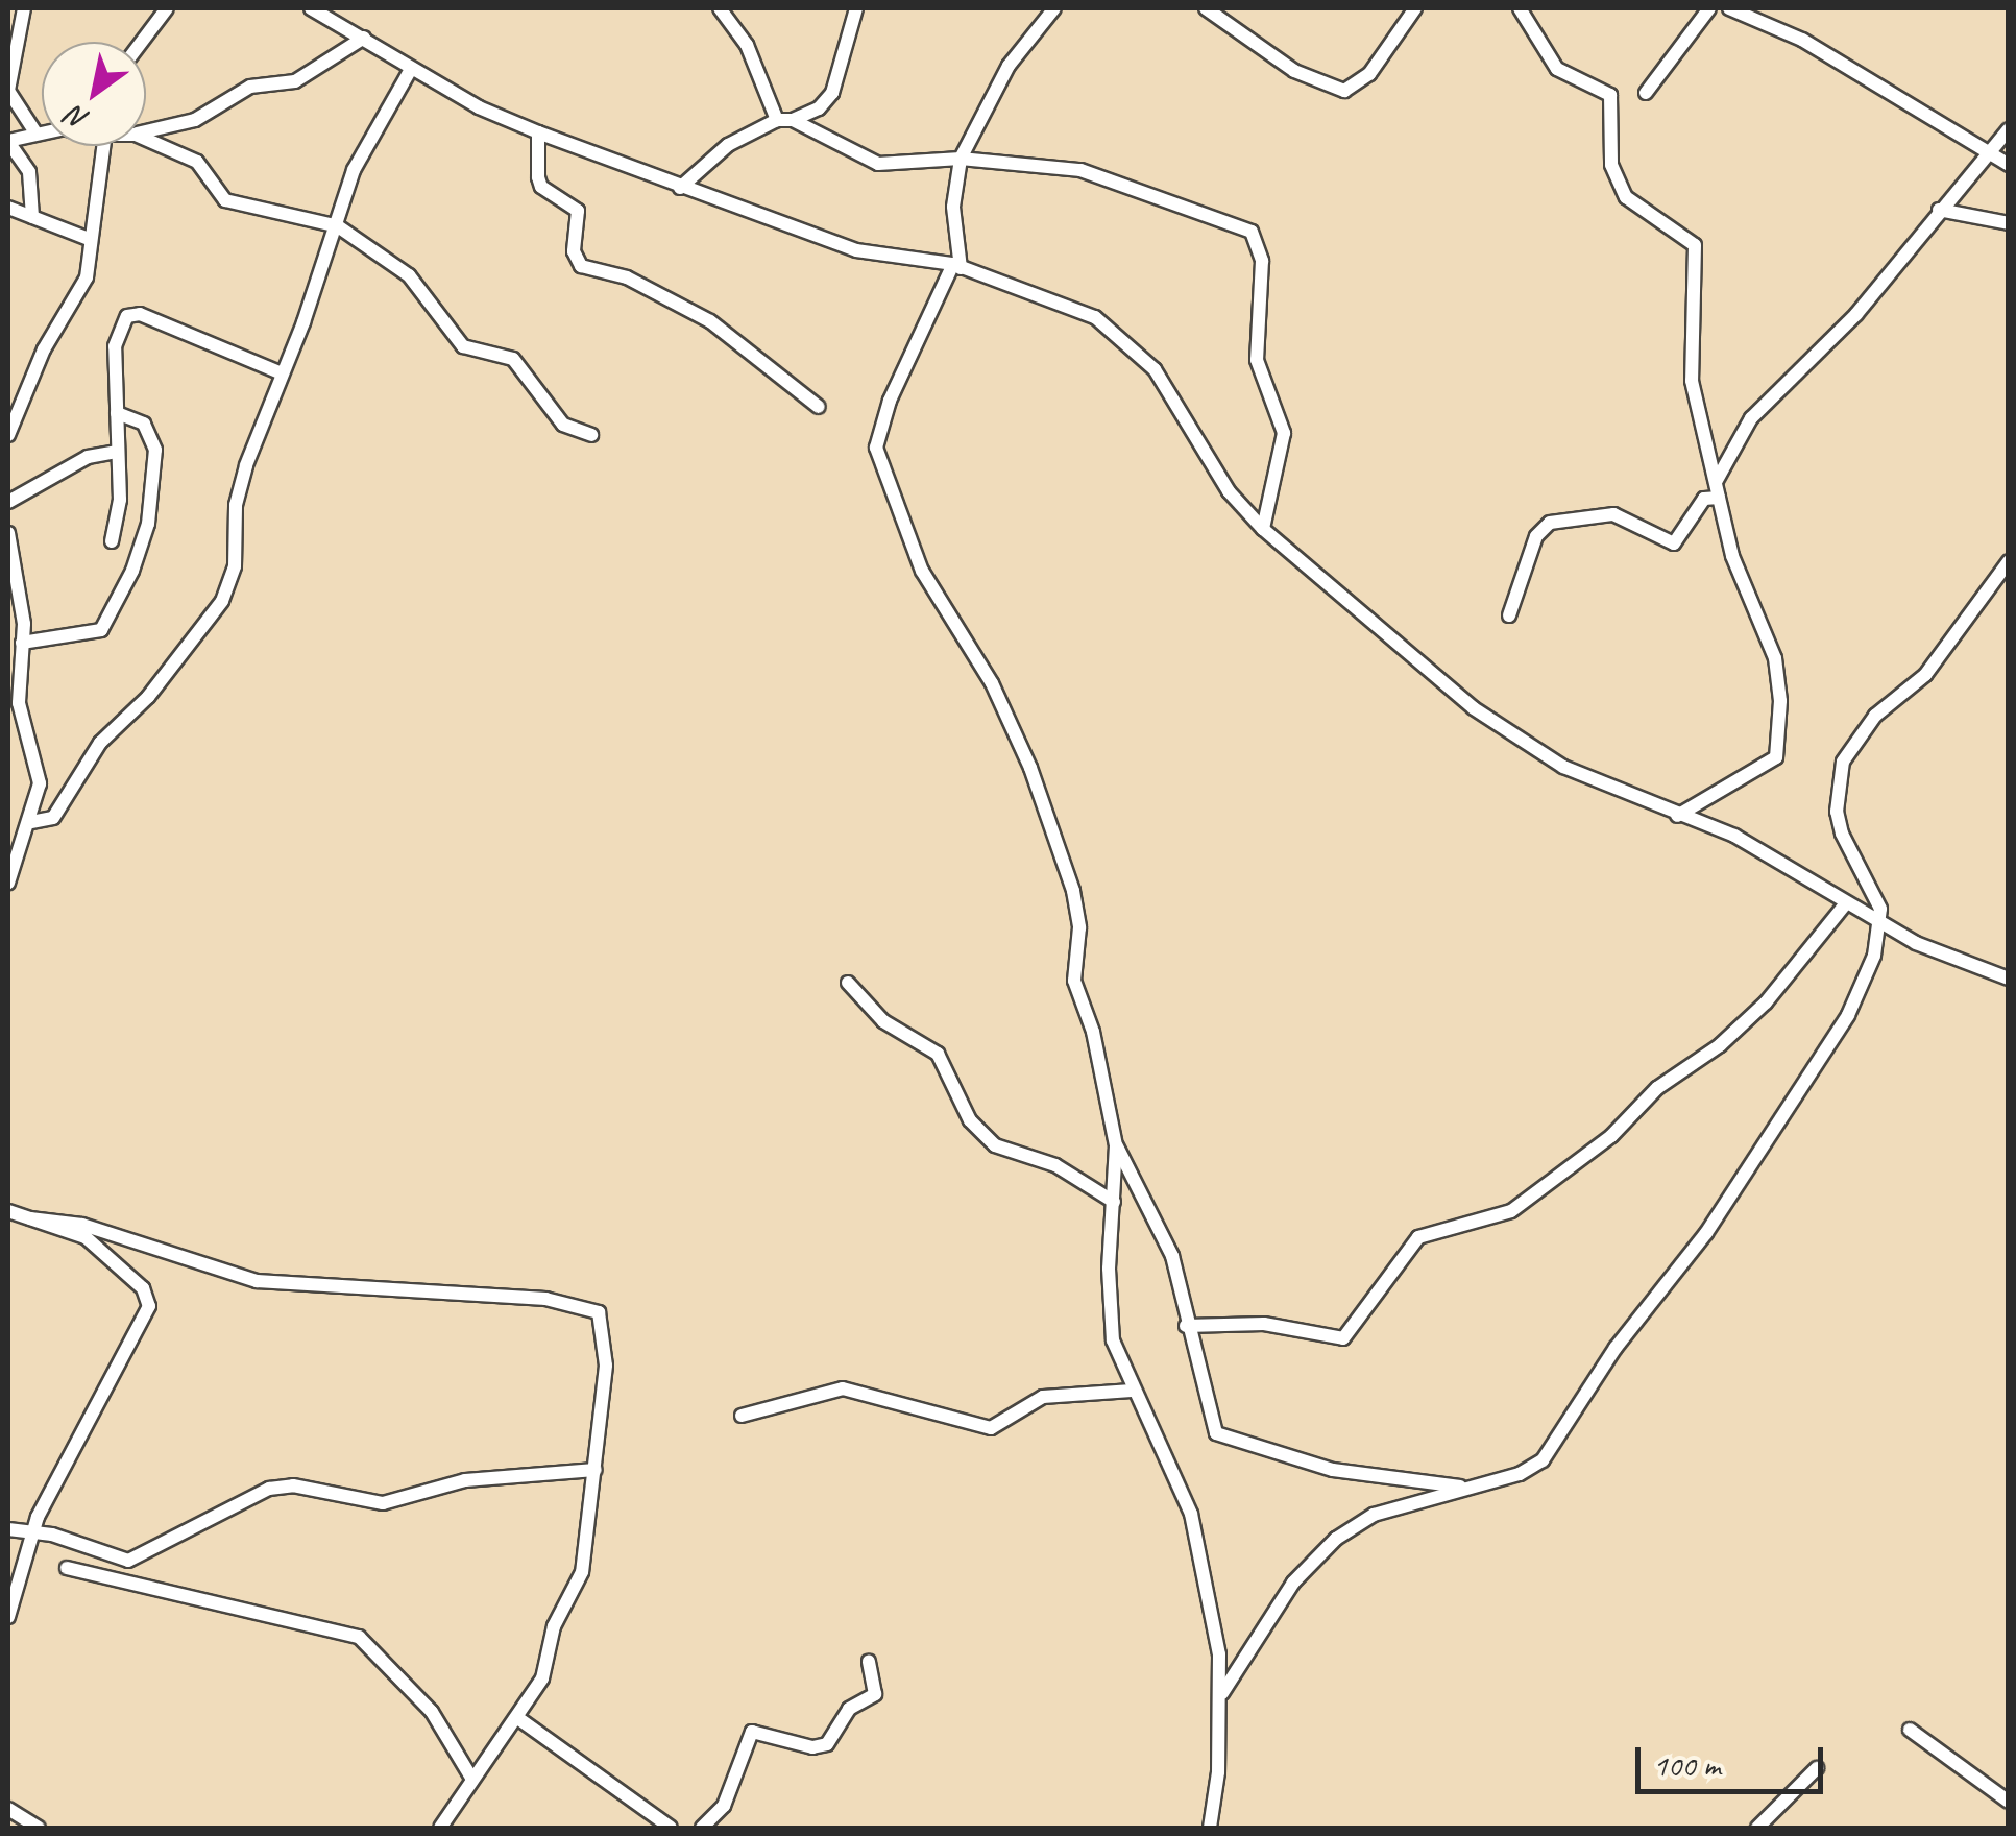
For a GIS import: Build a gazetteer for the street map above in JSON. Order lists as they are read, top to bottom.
{
  "scale_bar": "100 m",
  "north": "bottom left"
}
